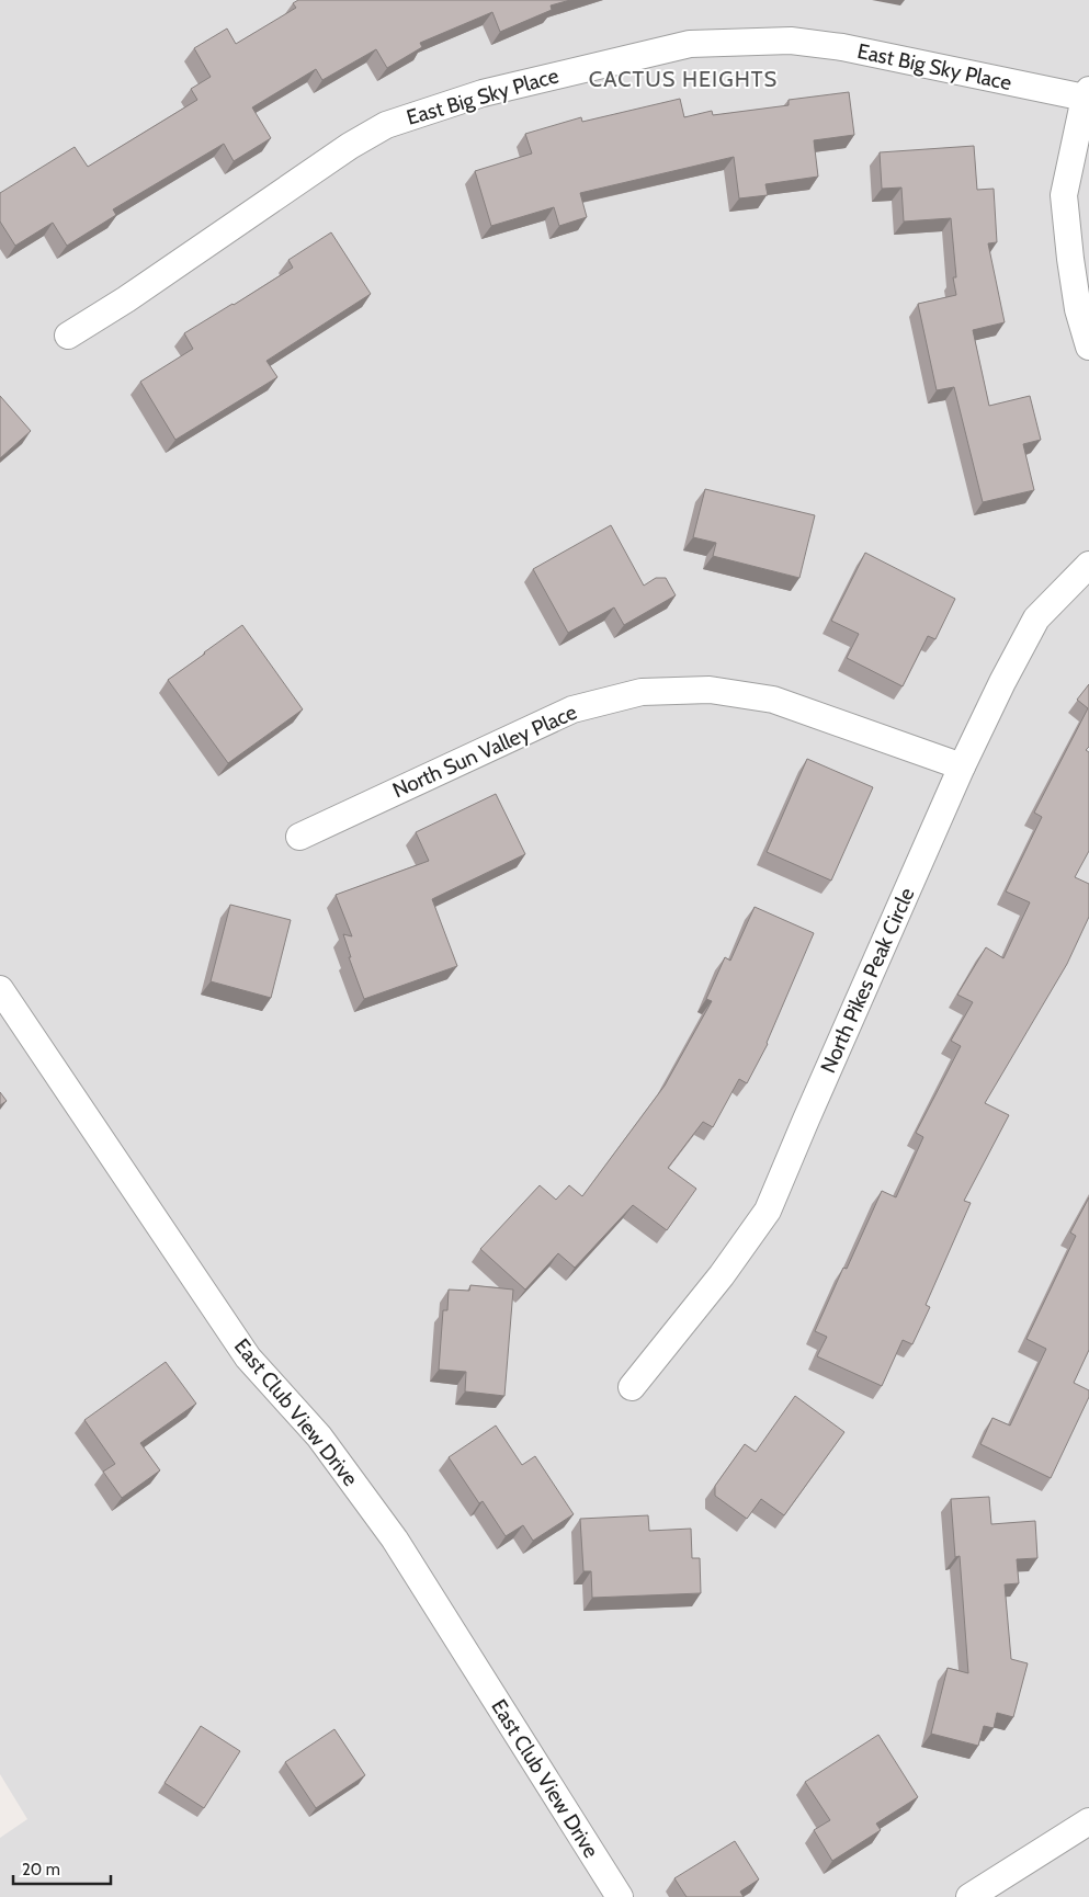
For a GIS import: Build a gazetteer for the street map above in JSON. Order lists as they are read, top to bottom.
{
  "streets": {
    "street": [
      "East Big Sky Place",
      "North Sun Valley Place",
      "North Pikes Peak Circle",
      "East Club View Drive"
    ]
  },
  "crossings": [
    ["North Sun Valley Place", "North Pikes Peak Circle"]
  ],
  "districts": ["CACTUS HEIGHTS"],
  "scale_bar": "20 m"
}
